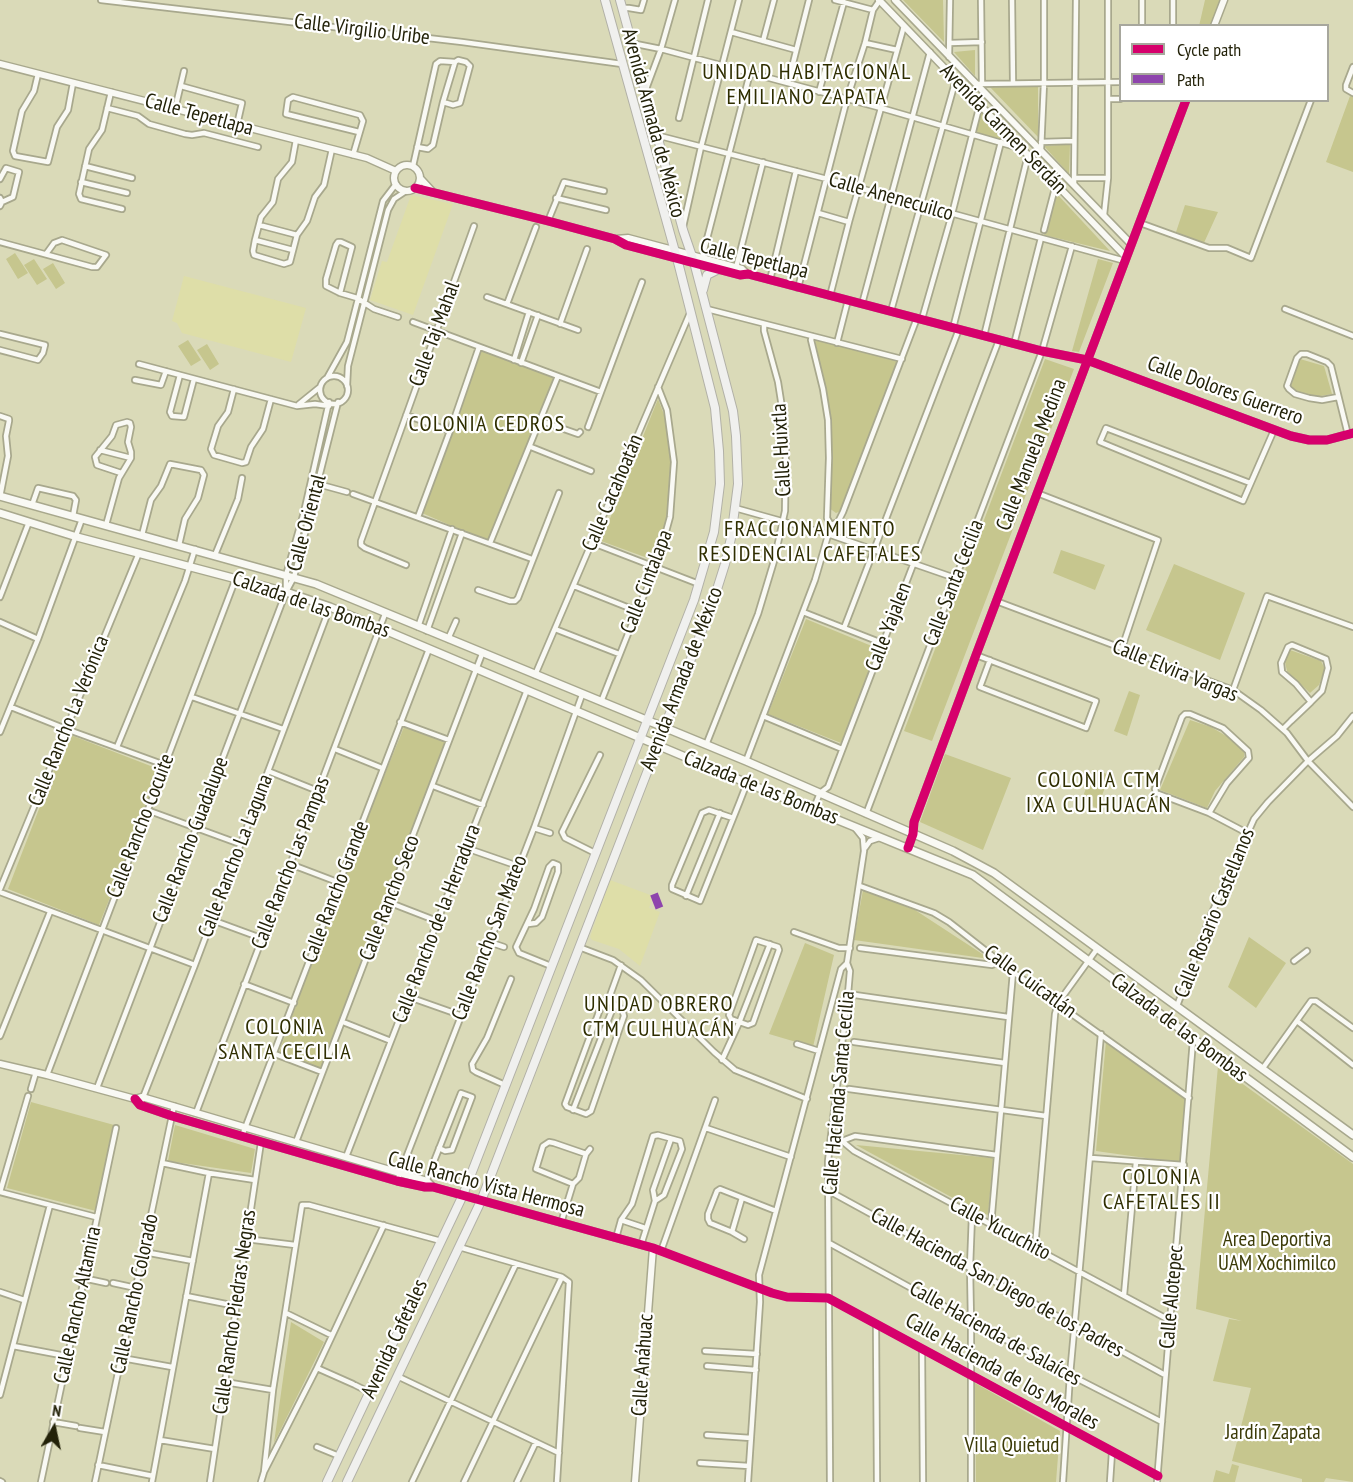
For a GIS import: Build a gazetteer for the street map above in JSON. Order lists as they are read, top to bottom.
{
  "streets": {
    "main road": ["Avenida Armada de México", "Calzada de las Bombas", "Avenida Cafetales"],
    "street": [
      "Calle Virgilio Uribe",
      "Calle Tepetlapa",
      "Avenida Carmen Serdán",
      "Calle Anenecuilco",
      "Calle Taj Mahal",
      "Calle Dolores Guerrero",
      "Calle Huixtla",
      "Calle Manuela Medina",
      "Calle Cacahoatán",
      "Calle Oriental",
      "Calle Cintalapa",
      "Calle Santa Cecilia",
      "Calle Yajalen",
      "Calle Elvira Vargas",
      "Calle Rancho La Verónica",
      "Calle Rancho Cocuite",
      "Calle Rancho Guadalupe",
      "Calle Rancho La Laguna",
      "Calle Rancho Las Pampas",
      "Calle Rancho Grande",
      "Calle Rancho Seco",
      "Calle Rosario Castellanos",
      "Calle Rancho de la Herradura",
      "Calle Rancho San Mateo",
      "Calle Cuicatlán",
      "Calle Hacienda Santa Cecilia",
      "Calle Rancho Vista Hermosa",
      "Calle Yucuchito",
      "Calle Hacienda San Diego de los Padres",
      "Calle Rancho Colorado",
      "Calle Alotepec",
      "Calle Rancho Altamira",
      "Calle Rancho Piedras Negras",
      "Calle Hacienda de Salaíces",
      "Calle Anáhuac",
      "Calle Hacienda de los Morales"
    ]
  },
  "crossings": [
    ["Calle Virgilio Uribe", "Avenida Armada de México"],
    ["Calle Tepetlapa", "Avenida Armada de México"],
    ["Calle Tepetlapa", "Calle Dolores Guerrero"],
    ["Calle Tepetlapa", "Calle Manuela Medina"],
    ["Calle Tepetlapa", "Calle Santa Cecilia"],
    ["Calle Tepetlapa", "Calle Yajalen"],
    ["Avenida Armada de México", "Calle Anenecuilco"],
    ["Avenida Armada de México", "Calle Cacahoatán"],
    ["Avenida Armada de México", "Calzada de las Bombas"],
    ["Avenida Armada de México", "Calle Rancho Vista Hermosa"],
    ["Avenida Armada de México", "Avenida Cafetales"],
    ["Avenida Carmen Serdán", "Calle Anenecuilco"],
    ["Avenida Carmen Serdán", "Calle Manuela Medina"],
    ["Calle Anenecuilco", "Calle Manuela Medina"],
    ["Calle Anenecuilco", "Calle Santa Cecilia"],
    ["Calle Dolores Guerrero", "Calle Manuela Medina"],
    ["Calle Huixtla", "Calzada de las Bombas"],
    ["Calle Manuela Medina", "Calzada de las Bombas"],
    ["Calle Manuela Medina", "Calle Elvira Vargas"],
    ["Calle Cacahoatán", "Calle Cintalapa"],
    ["Calle Cacahoatán", "Calzada de las Bombas"],
    ["Calle Oriental", "Calzada de las Bombas"],
    ["Calle Oriental", "Calle Rancho Guadalupe"],
    ["Calle Cintalapa", "Calzada de las Bombas"],
    ["Calle Santa Cecilia", "Calzada de las Bombas"],
    ["Calzada de las Bombas", "Calle Yajalen"],
    ["Calzada de las Bombas", "Calle Rancho La Verónica"],
    ["Calzada de las Bombas", "Calle Rancho Cocuite"],
    ["Calzada de las Bombas", "Calle Rancho Guadalupe"],
    ["Calzada de las Bombas", "Calle Rancho La Laguna"],
    ["Calzada de las Bombas", "Calle Rancho Las Pampas"],
    ["Calzada de las Bombas", "Calle Rancho Grande"],
    ["Calzada de las Bombas", "Calle Rancho Seco"],
    ["Calzada de las Bombas", "Calle Rosario Castellanos"],
    ["Calzada de las Bombas", "Calle Rancho de la Herradura"],
    ["Calzada de las Bombas", "Calle Rancho San Mateo"],
    ["Calzada de las Bombas", "Calle Alotepec"],
    ["Calle Elvira Vargas", "Calle Rosario Castellanos"],
    ["Calle Rancho Cocuite", "Calle Rancho Vista Hermosa"],
    ["Calle Rancho Guadalupe", "Calle Rancho Vista Hermosa"],
    ["Calle Rancho La Laguna", "Calle Rancho Vista Hermosa"],
    ["Calle Rancho Las Pampas", "Calle Rancho Vista Hermosa"],
    ["Calle Rancho Grande", "Calle Rancho Vista Hermosa"],
    ["Calle Rancho Seco", "Calle Rancho Vista Hermosa"],
    ["Calle Rancho de la Herradura", "Calle Rancho Vista Hermosa"],
    ["Calle Rancho San Mateo", "Calle Rancho Vista Hermosa"],
    ["Calle Cuicatlán", "Calle Hacienda Santa Cecilia"],
    ["Calle Cuicatlán", "Calle Alotepec"],
    ["Calle Hacienda Santa Cecilia", "Calle Rancho Vista Hermosa"],
    ["Calle Hacienda Santa Cecilia", "Calle Yucuchito"],
    ["Calle Hacienda Santa Cecilia", "Calle Hacienda San Diego de los Padres"],
    ["Calle Hacienda Santa Cecilia", "Calle Hacienda de Salaíces"],
    ["Calle Hacienda Santa Cecilia", "Calle Hacienda de los Morales"],
    ["Calle Rancho Vista Hermosa", "Calle Rancho Colorado"],
    ["Calle Rancho Vista Hermosa", "Calle Rancho Piedras Negras"],
    ["Calle Rancho Vista Hermosa", "Avenida Cafetales"],
    ["Calle Rancho Vista Hermosa", "Calle Anáhuac"],
    ["Calle Rancho Vista Hermosa", "Calle Hacienda de los Morales"],
    ["Calle Yucuchito", "Calle Alotepec"],
    ["Calle Hacienda San Diego de los Padres", "Calle Alotepec"],
    ["Calle Alotepec", "Calle Hacienda de Salaíces"],
    ["Calle Alotepec", "Calle Hacienda de los Morales"]
  ],
  "districts": [
    "UNIDAD HABITACIONAL EMILIANO ZAPATA",
    "COLONIA CEDROS",
    "FRACCIONAMIENTO RESIDENCIAL CAFETALES",
    "COLONIA CTM IXA CULHUACÁN",
    "UNIDAD OBRERO CTM CULHUACÁN",
    "COLONIA SANTA CECILIA",
    "COLONIA CAFETALES II"
  ],
  "parks": ["Area Deportiva UAM Xochimilco", "Jardín Zapata", "Villa Quietud"],
  "legend": ["Cycle path", "Path"],
  "north": "top"
}
